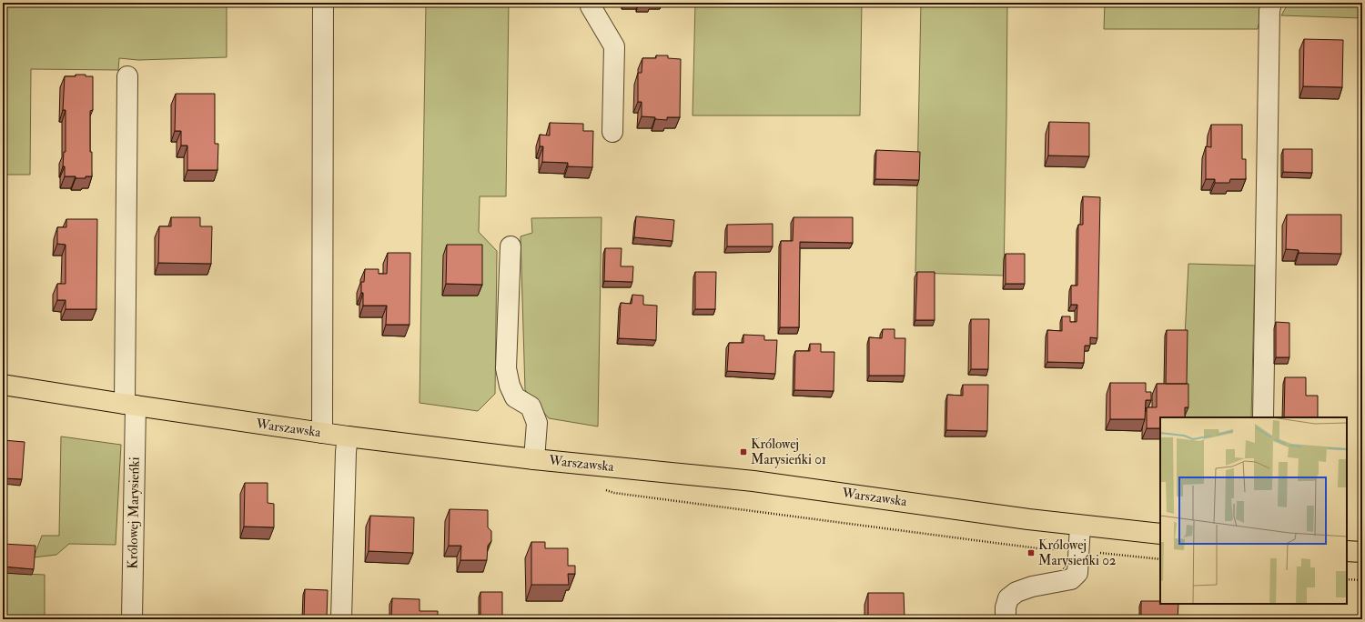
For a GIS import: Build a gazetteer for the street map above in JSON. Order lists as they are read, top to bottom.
{
  "streets": {
    "main road": ["Warszawska"],
    "street": ["Królowej Marysieńki"]
  },
  "crossings": [
    ["Warszawska", "Królowej Marysieńki"]
  ],
  "places": {
    "transit": ["Królowej Marysieńki 01", "Królowej Marysieńki 02"]
  }
}
